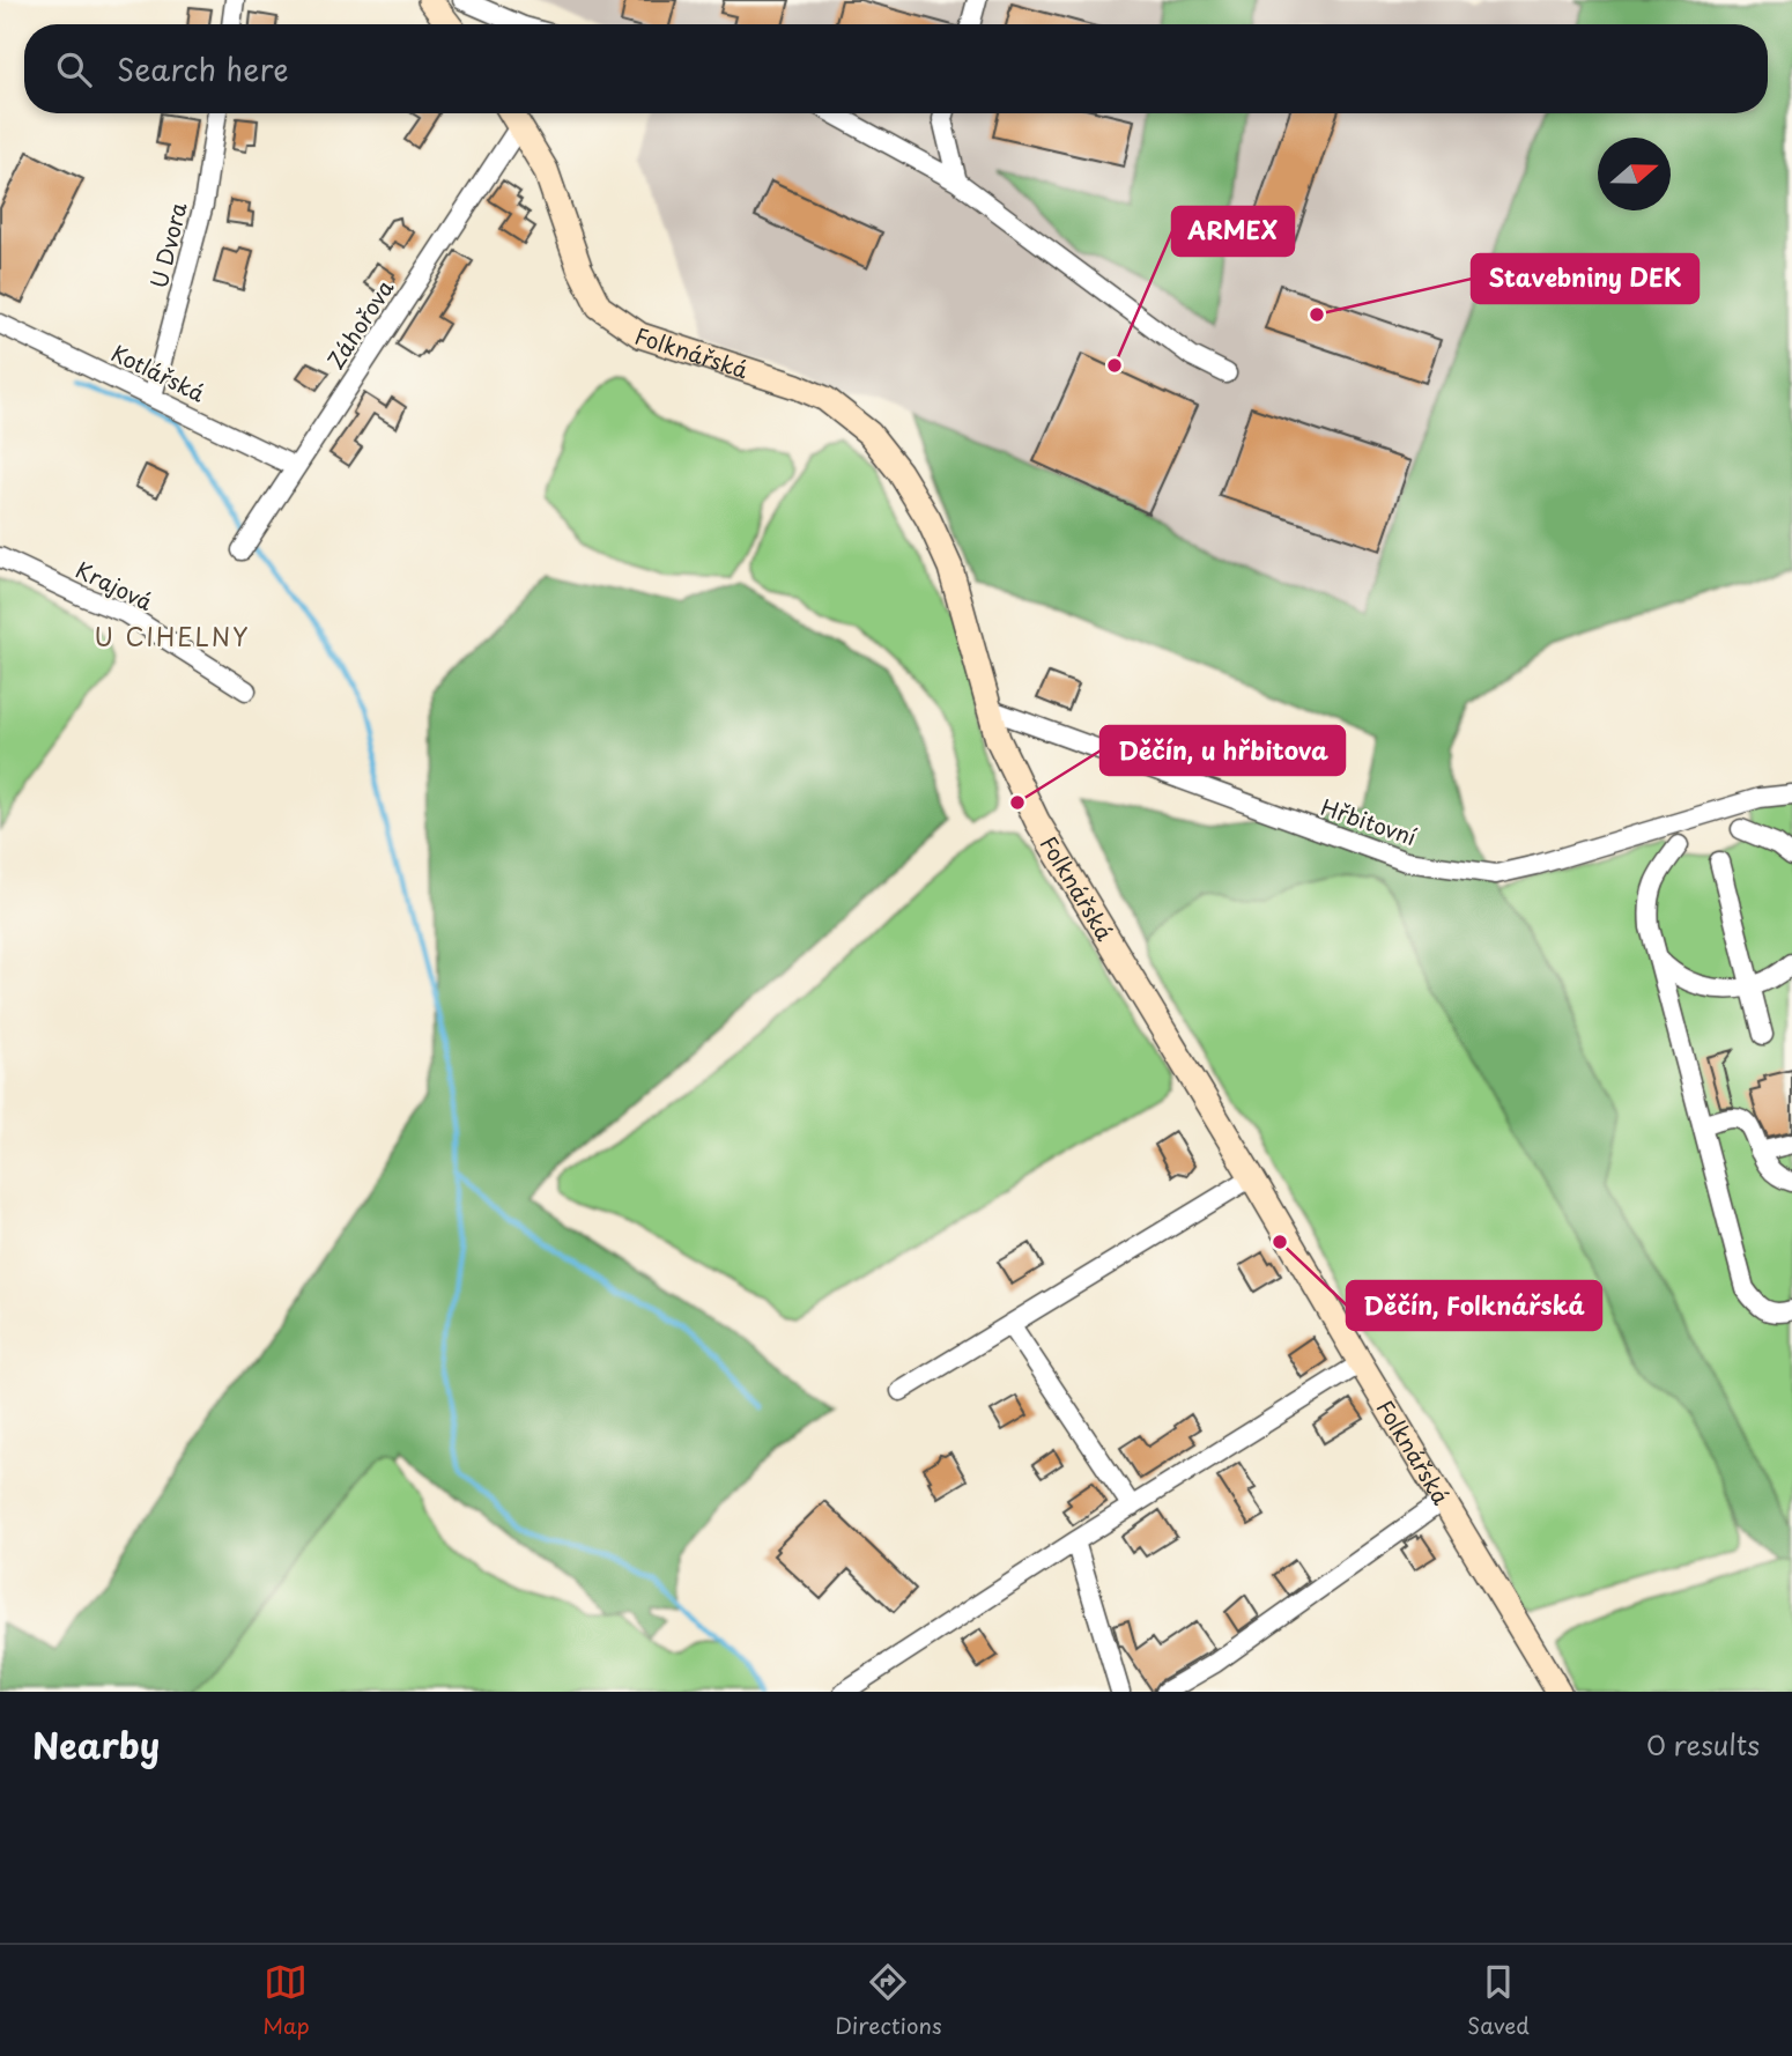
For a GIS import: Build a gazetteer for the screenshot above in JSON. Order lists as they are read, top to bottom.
{
  "streets": {
    "street": [
      "U Dvora",
      "Záhořova",
      "Folknářská",
      "Kotlářská",
      "Krajová",
      "Hřbitovní"
    ]
  },
  "crossings": [
    ["U Dvora", "Kotlářská"],
    ["Záhořova", "Folknářská"],
    ["Záhořova", "Kotlářská"],
    ["Folknářská", "Hřbitovní"]
  ],
  "districts": ["U CIHELNY"],
  "places": [
    "Stavebniny DEK",
    "ARMEX",
    "Děčín, u hřbitova",
    "Děčín, Folknářská"
  ],
  "north": "right",
  "page": {
    "search": "Search here",
    "heading": ["Nearby", "0 results"],
    "nav": ["Map", "Directions", "Saved"]
  }
}
